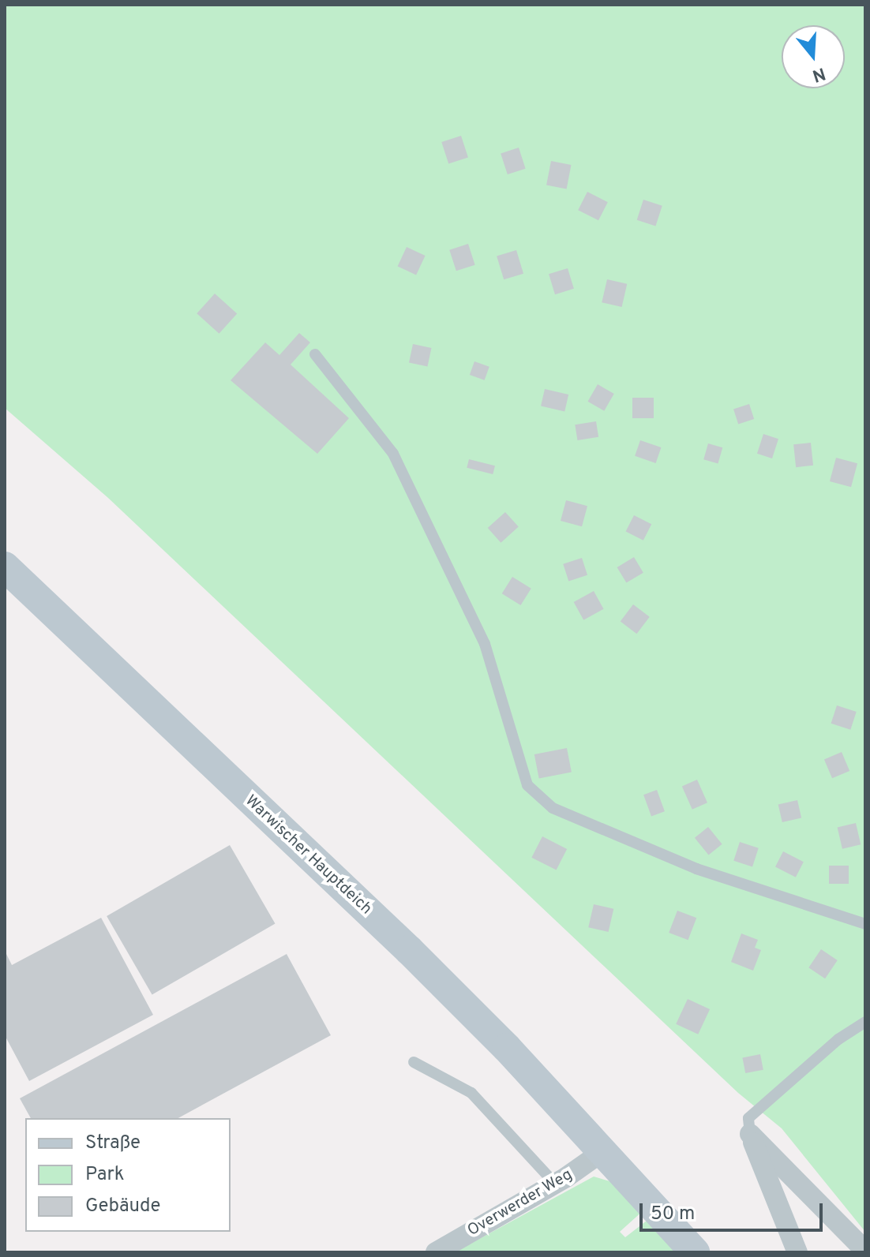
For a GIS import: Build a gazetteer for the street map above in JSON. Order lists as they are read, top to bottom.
{
  "streets": {
    "street": ["Warwischer Hauptdeich", "Overwerder Weg"]
  },
  "crossings": [
    ["Warwischer Hauptdeich", "Overwerder Weg"]
  ],
  "legend": ["Straße", "Park", "Gebäude"],
  "scale_bar": "50 m",
  "north": "bottom"
}
